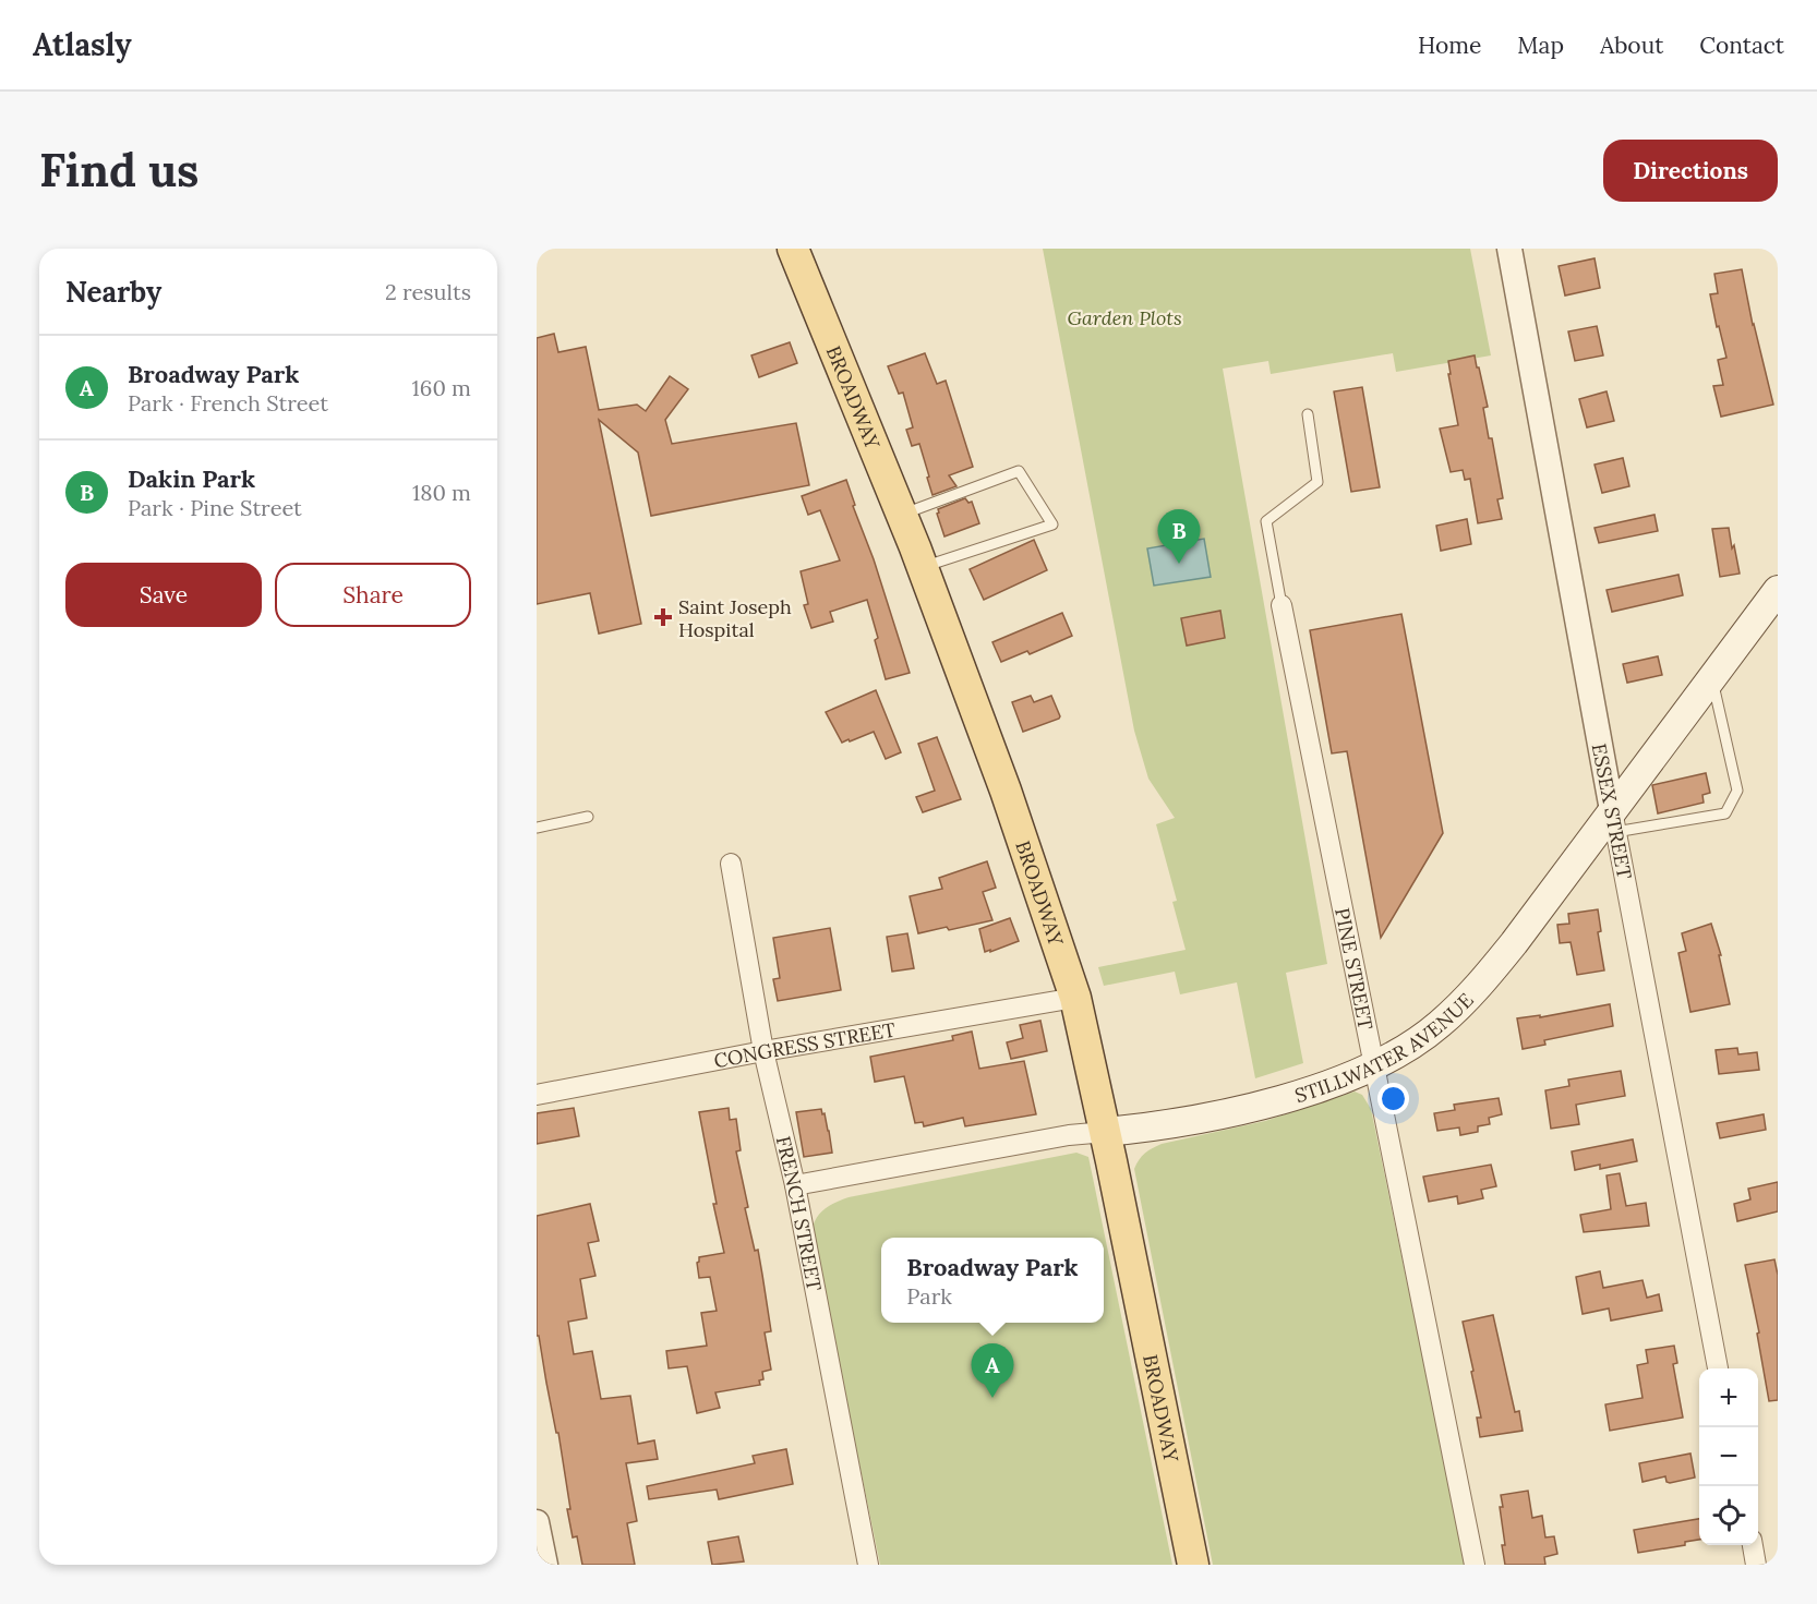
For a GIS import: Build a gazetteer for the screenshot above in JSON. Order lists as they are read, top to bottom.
{
  "streets": {
    "main road": ["BROADWAY", "STILLWATER AVENUE"],
    "street": [
      "ESSEX STREET",
      "PINE STREET",
      "CONGRESS STREET",
      "FRENCH STREET"
    ]
  },
  "crossings": [
    ["BROADWAY", "STILLWATER AVENUE"],
    ["BROADWAY", "CONGRESS STREET"],
    ["ESSEX STREET", "STILLWATER AVENUE"],
    ["PINE STREET", "STILLWATER AVENUE"],
    ["STILLWATER AVENUE", "FRENCH STREET"],
    ["CONGRESS STREET", "FRENCH STREET"]
  ],
  "parks": ["Garden Plots"],
  "places": {
    "health": ["Saint Joseph Hospital"]
  },
  "page": {
    "header": "Atlasly",
    "nav": [
      "Home",
      "Map",
      "About",
      "Contact"
    ],
    "buttons": [
      "Directions",
      ["Save", "Share"]
    ],
    "title": "Find us",
    "heading": ["Nearby", "2 results"],
    "list": [
      {
        "mark": "A",
        "name": "Broadway Park",
        "note": "Park · French Street",
        "value": "160 m"
      },
      {
        "mark": "B",
        "name": "Dakin Park",
        "note": "Park · Pine Street",
        "value": "180 m"
      }
    ],
    "pins": ["B", "A"],
    "popup": ["Broadway Park", "Park"],
    "map_buttons": ["+", "−"]
  }
}
